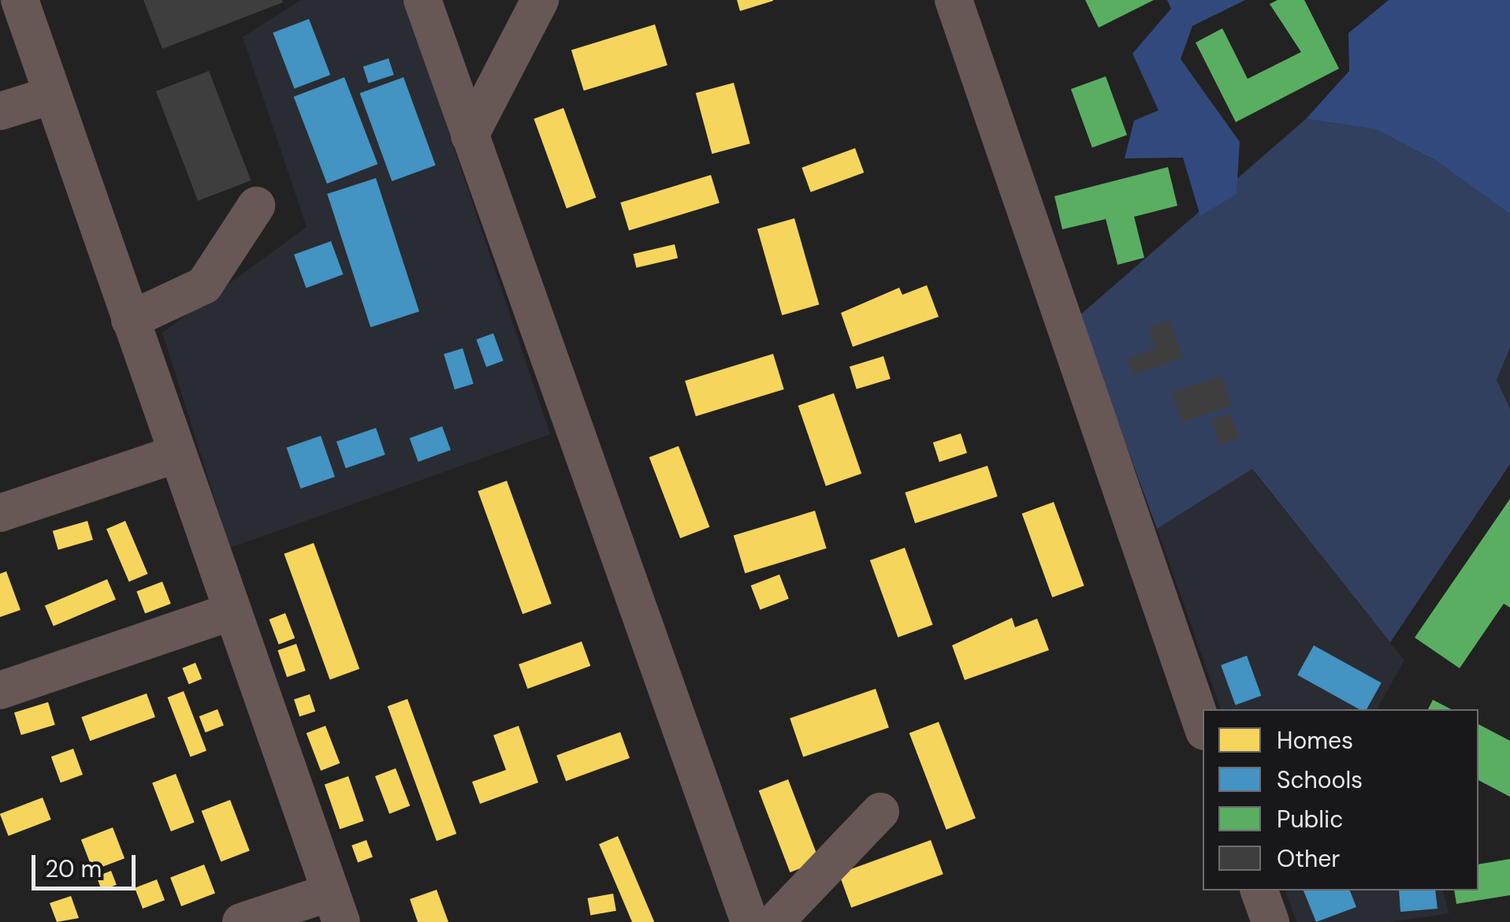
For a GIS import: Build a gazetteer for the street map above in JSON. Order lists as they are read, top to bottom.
{
  "legend": [
    "Homes",
    "Schools",
    "Public",
    "Other"
  ],
  "scale_bar": "20 m"
}
